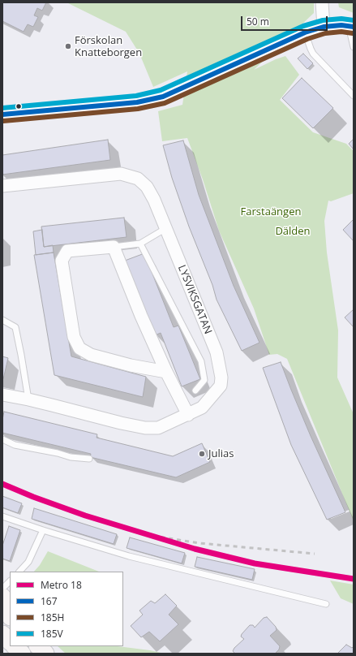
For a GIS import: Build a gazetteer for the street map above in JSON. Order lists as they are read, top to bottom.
{
  "streets": {
    "street": ["LYSVIKSGATAN"]
  },
  "parks": ["Farstaängen", "Dälden"],
  "places": ["Förskolan Knatteborgen", "Julias"],
  "lines": [
    "transit line 185V",
    "transit line 167",
    "transit line 185H",
    "metro line 18"
  ],
  "legend": [
    "Metro 18",
    "167",
    "185H",
    "185V"
  ],
  "scale_bar": "50 m"
}
